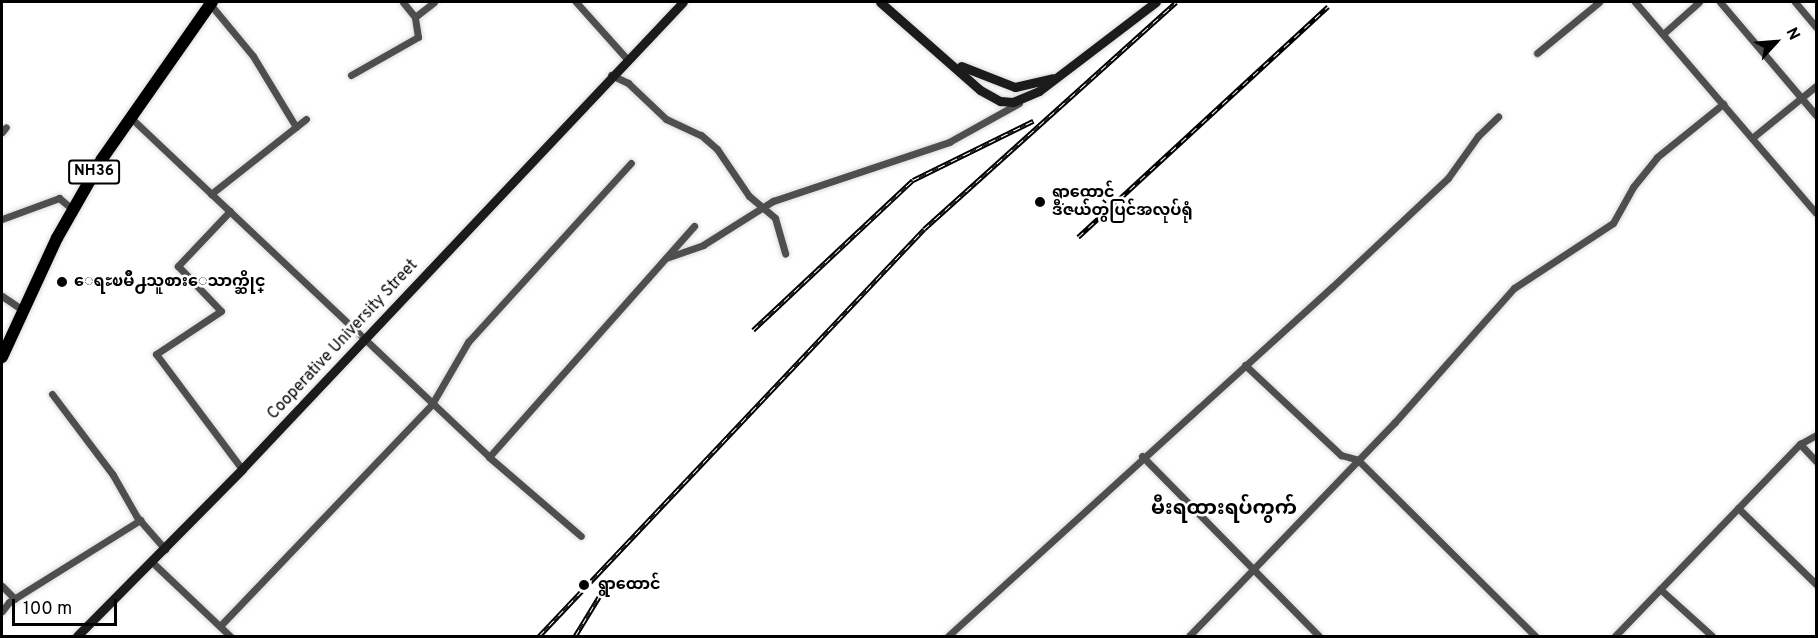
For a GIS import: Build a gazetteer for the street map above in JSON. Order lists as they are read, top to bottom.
{
  "streets": {
    "highway": ["NH36"],
    "street": ["Cooperative University Street"]
  },
  "districts": ["မီးရထားရပ်ကွက်"],
  "places": ["ရွာထောင် ဒီဇယ်တွဲပြင်အလုပ်ရုံ", "ေရႊၿမိဳ႕သူစားေသာက္ဆိုင္", "ရွာထောင်"],
  "scale_bar": "100 m",
  "north": "top right"
}
